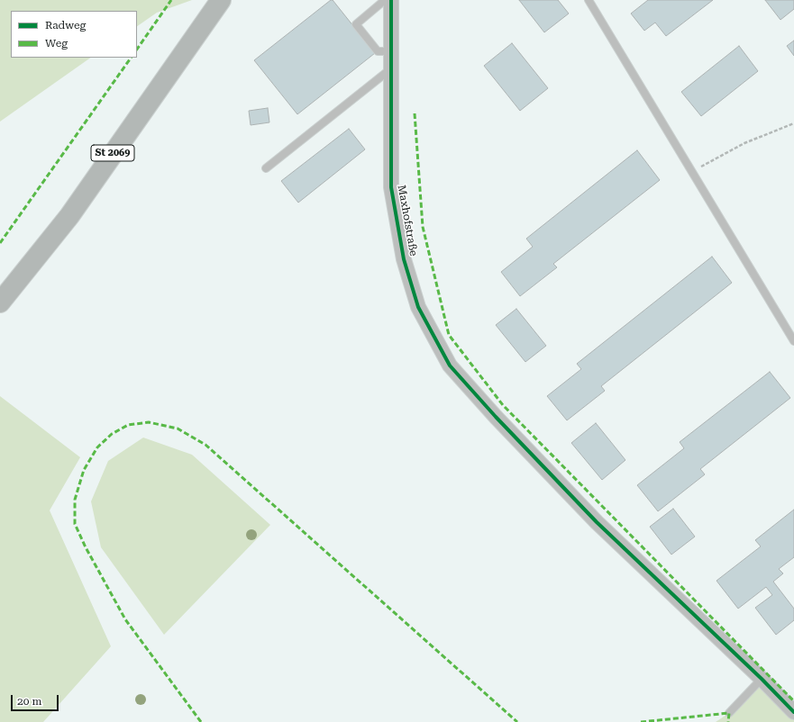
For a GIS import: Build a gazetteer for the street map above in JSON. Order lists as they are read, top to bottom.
{
  "streets": {
    "main road": ["St 2069"],
    "street": ["Maxhofstraße"]
  },
  "legend": ["Radweg", "Weg"],
  "scale_bar": "20 m"
}
